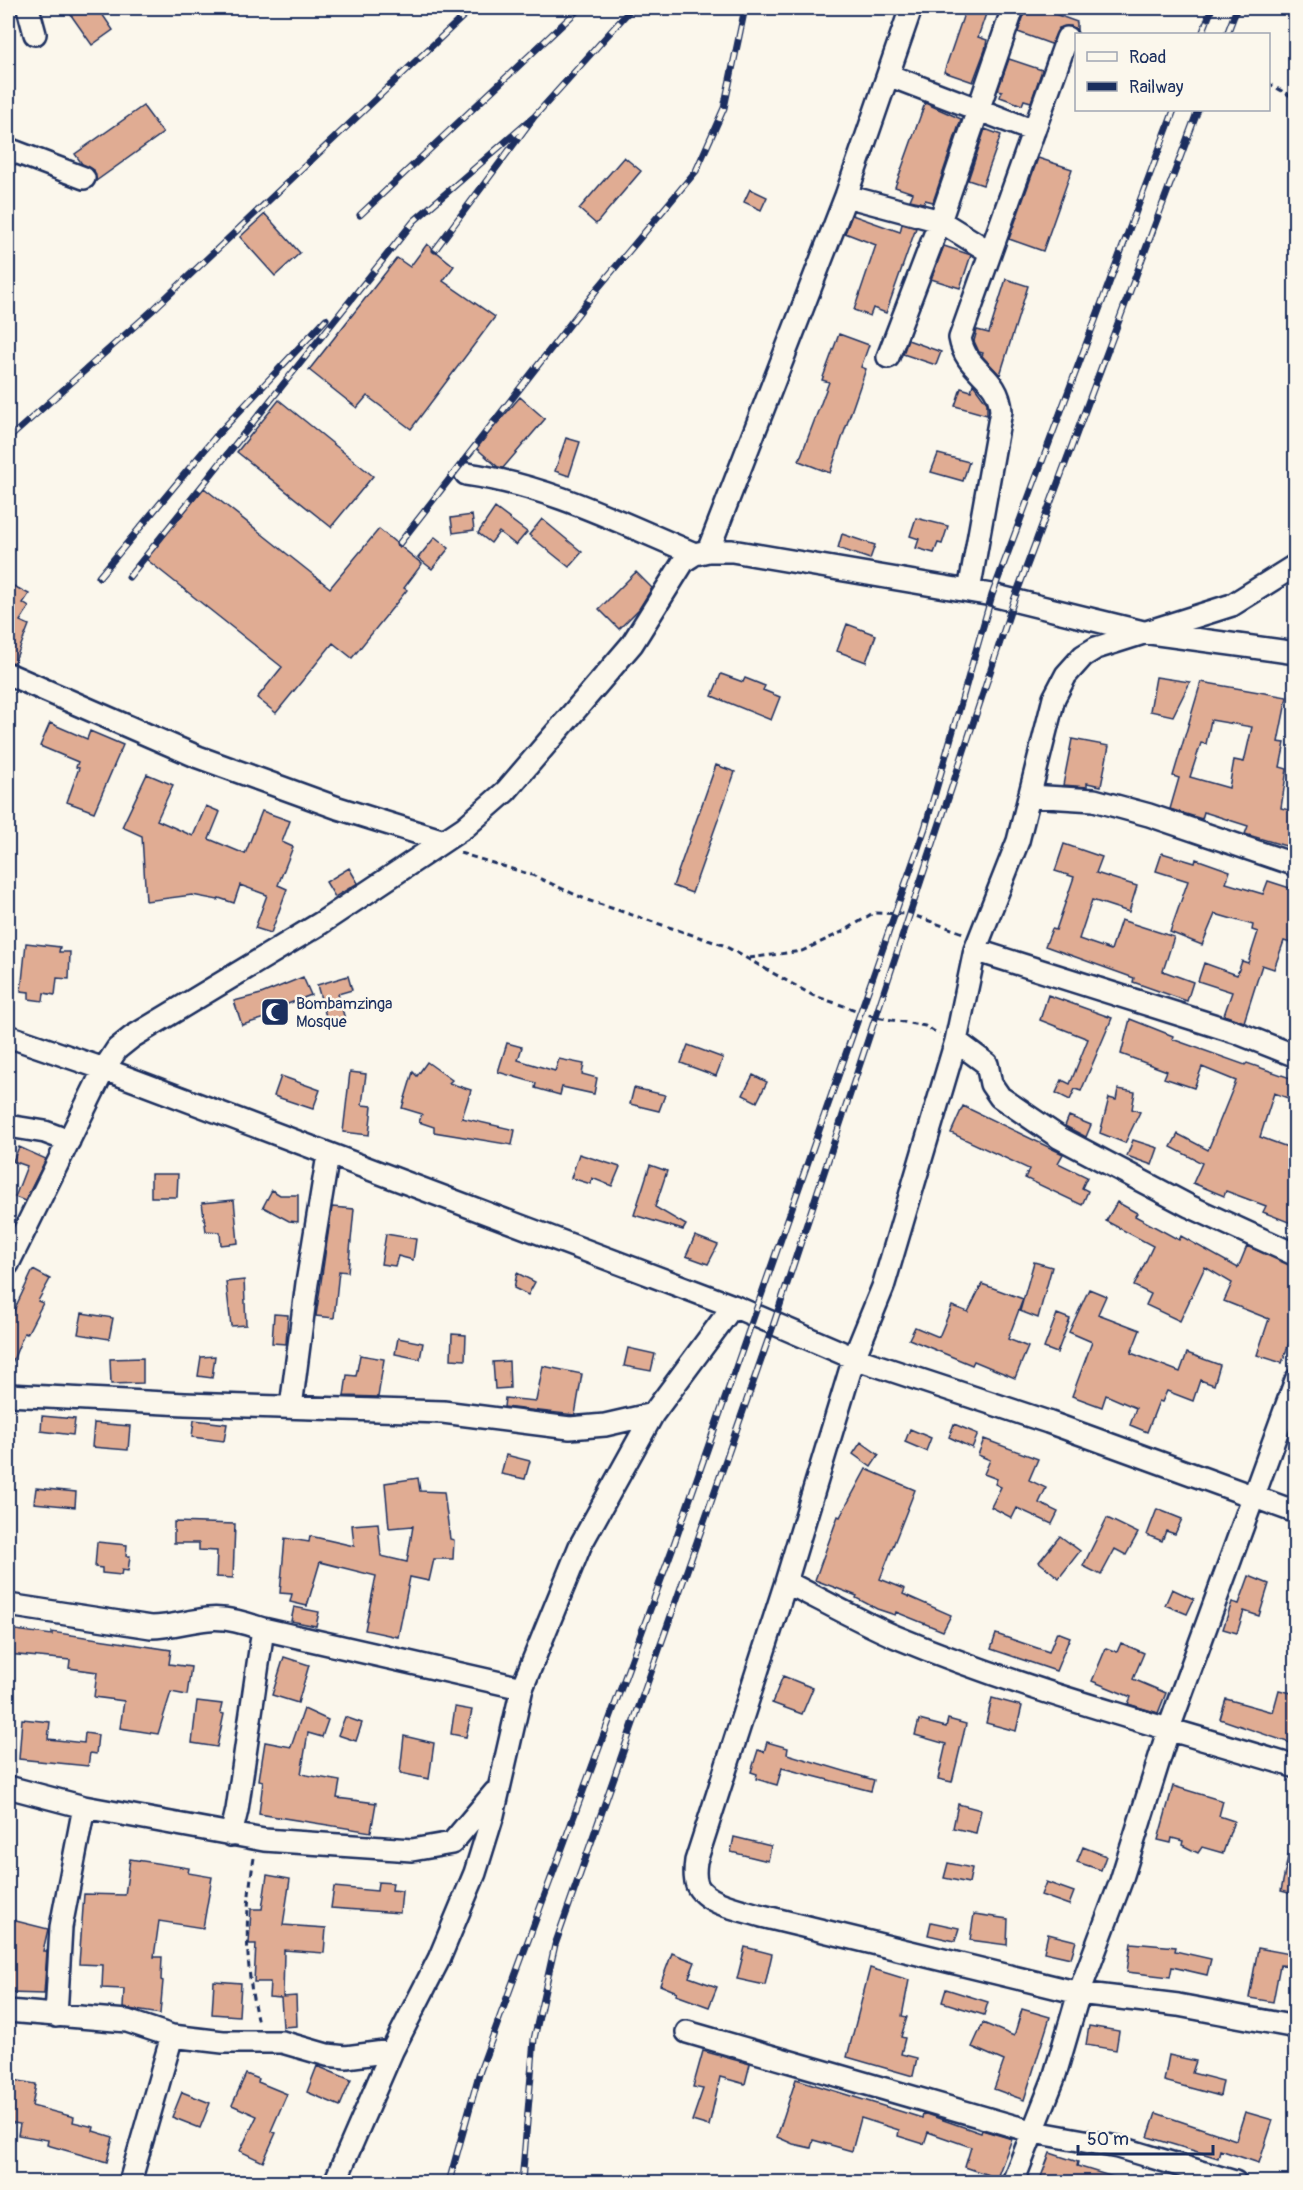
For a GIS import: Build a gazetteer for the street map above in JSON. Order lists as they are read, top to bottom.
{
  "places": {
    "mosque": ["Bombamzinga Mosque"]
  },
  "legend": ["Road", "Railway"],
  "scale_bar": "50 m"
}
